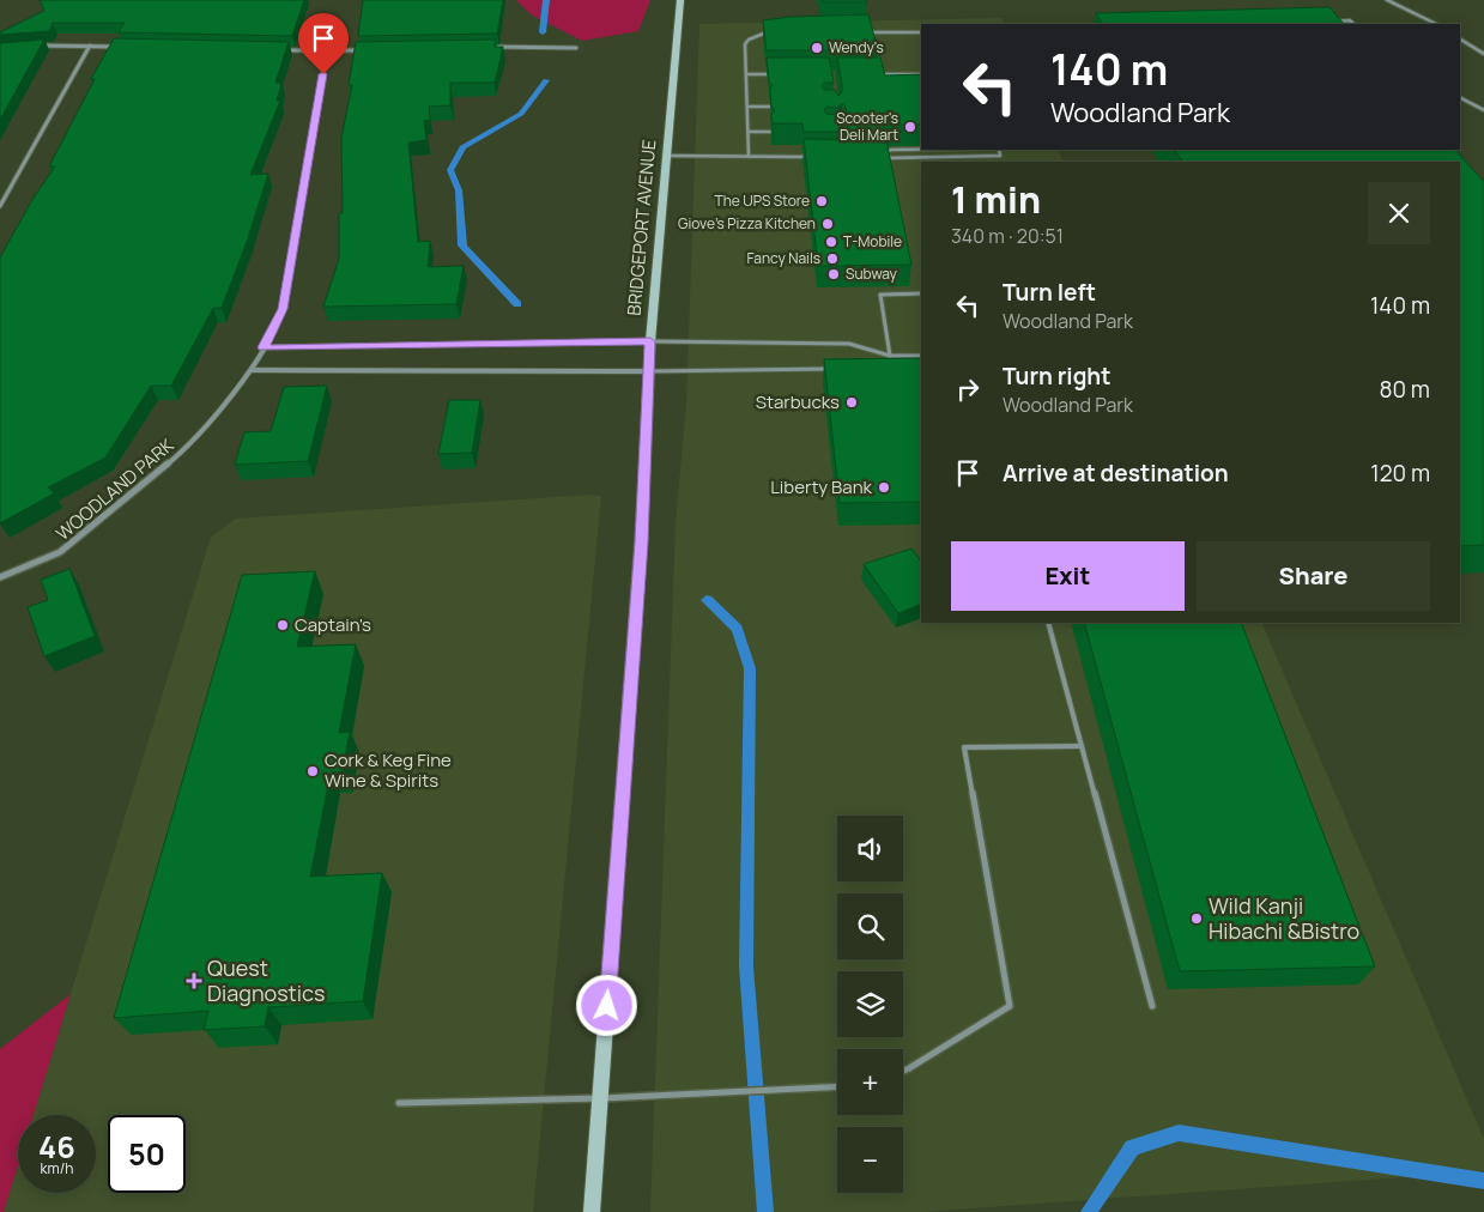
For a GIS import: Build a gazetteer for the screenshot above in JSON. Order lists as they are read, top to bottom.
{
  "streets": {
    "main road": ["BRIDGEPORT AVENUE"],
    "street": ["WOODLAND PARK"]
  },
  "places": {
    "other": [
      "Wendy's",
      "Scooter's Deli Mart",
      "The UPS Store",
      "Giove's Pizza Kitchen",
      "T-Mobile",
      "Fancy Nails",
      "Subway",
      "Starbucks",
      "Liberty Bank",
      "Captain's",
      "Cork & Keg Fine Wine & Spirits",
      "Wild Kanji Hibachi &Bistro"
    ],
    "health": ["Quest Diagnostics"]
  },
  "page": {
    "turn": ["140 m", "Woodland Park"],
    "heading": ["1 min", "340 m · 20:51"],
    "list": [
      {
        "name": "Turn left",
        "note": "Woodland Park",
        "value": "140 m"
      },
      {
        "name": "Turn right",
        "note": "Woodland Park",
        "value": "80 m"
      },
      {
        "name": "Arrive at destination",
        "value": "120 m"
      }
    ],
    "buttons": ["Exit", "Share"],
    "map_buttons": ["+", "−"],
    "speed": "46 km/h",
    "limit": "50"
  }
}
